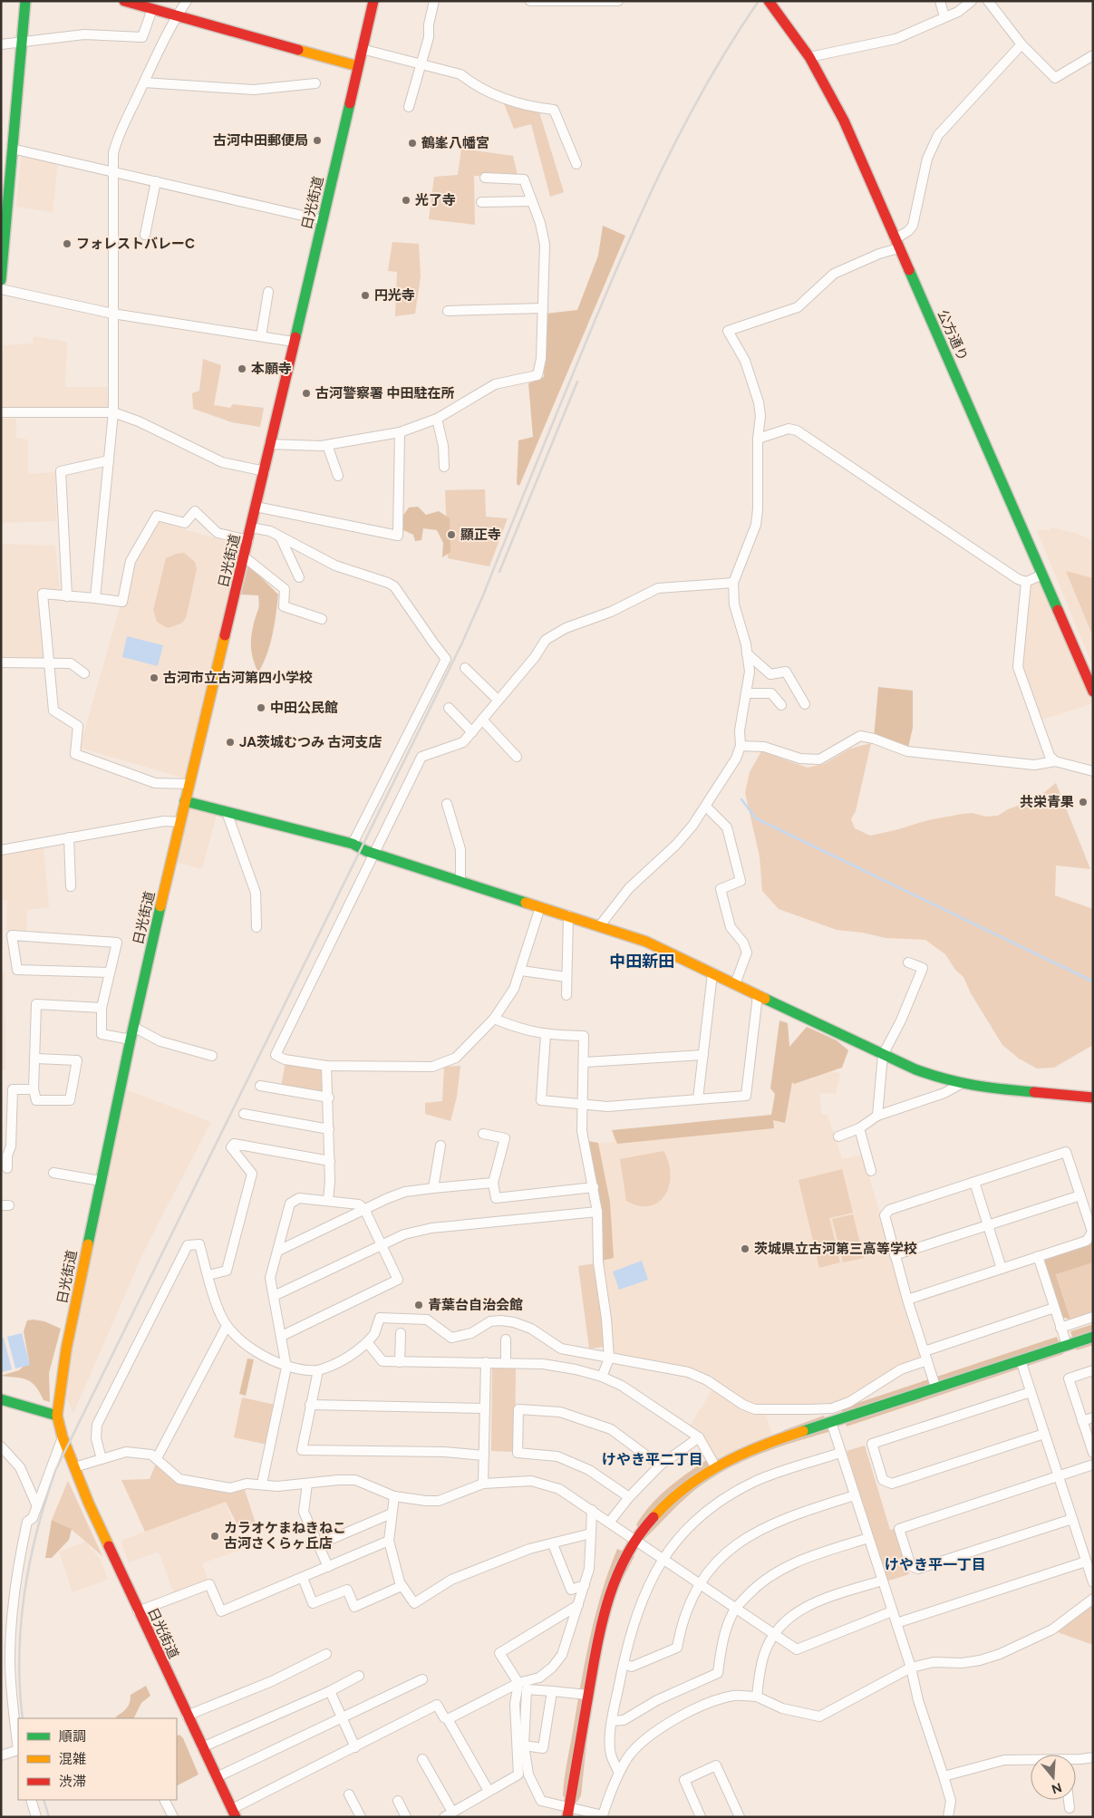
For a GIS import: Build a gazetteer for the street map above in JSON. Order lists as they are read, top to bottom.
{
  "streets": {
    "main road": ["日光街道", "公方通り"]
  },
  "districts": ["中田新田", "けやき平二丁目", "けやき平一丁目"],
  "places": [
    "古河中田郵便局",
    "鶴峯八幡宮",
    "光了寺",
    "フォレストバレーC",
    "円光寺",
    "本願寺",
    "古河警察署 中田駐在所",
    "顯正寺",
    "古河市立古河第四小学校",
    "中田公民館",
    "JA茨城むつみ 古河支店",
    "共栄青果",
    "茨城県立古河第三高等学校",
    "青葉台自治会館",
    "カラオケまねきねこ 古河さくらヶ丘店"
  ],
  "legend": ["順調", "混雑", "渋滞"],
  "north": "bottom"
}
